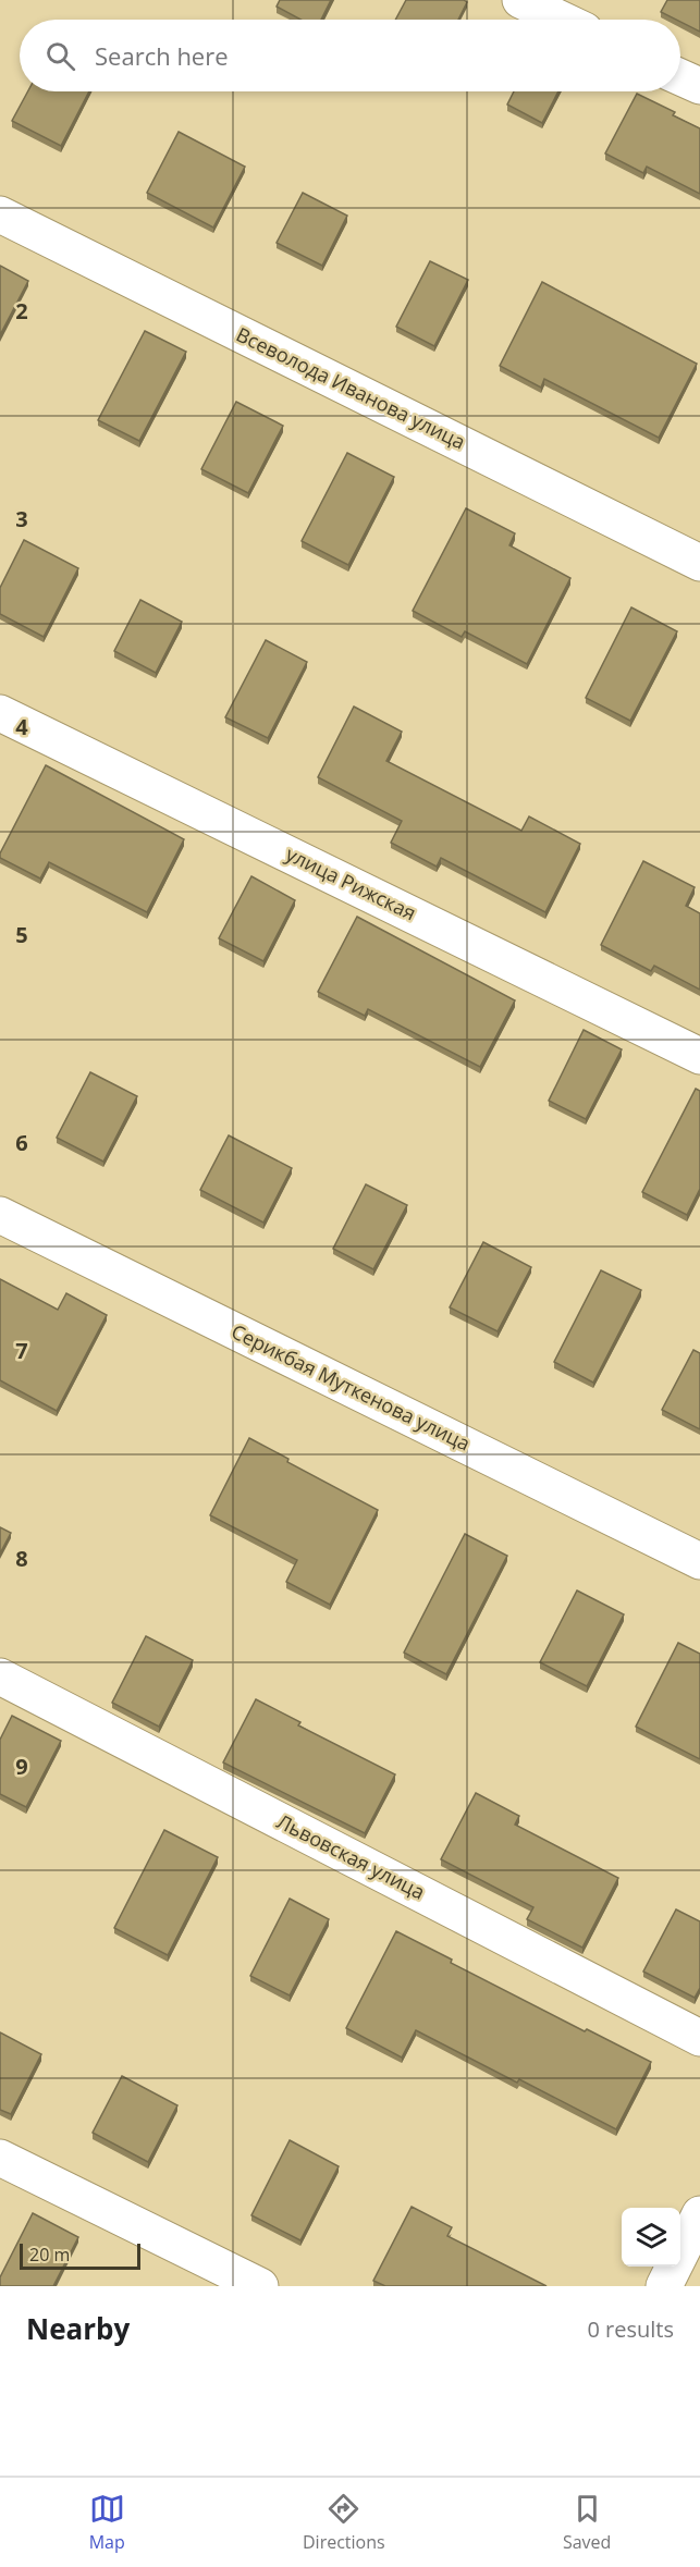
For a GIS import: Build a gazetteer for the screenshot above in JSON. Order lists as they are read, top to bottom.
{
  "streets": {
    "street": [
      "Всеволода Иванова улица",
      "улица Рижская",
      "Серикбая Муткенова улица",
      "Львовская улица"
    ]
  },
  "scale_bar": "20 m",
  "page": {
    "search": "Search here",
    "scale": "20 m",
    "heading": ["Nearby", "0 results"],
    "nav": ["Map", "Directions", "Saved"]
  },
  "grid": {
    "rows": [
      "2",
      "3",
      "4",
      "5",
      "6",
      "7",
      "8",
      "9"
    ]
  }
}
